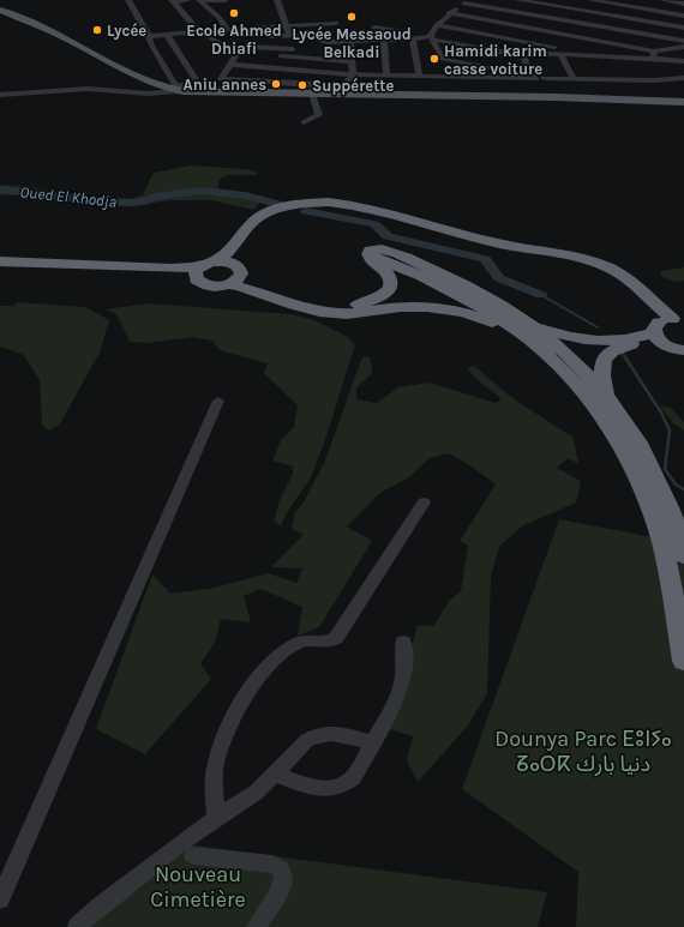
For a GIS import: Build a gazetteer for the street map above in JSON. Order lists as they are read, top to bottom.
{
  "water": ["Oued El Khodja"],
  "parks": ["Dounya Parc ⴹⵓⵏⵢⴰ ⵒⴰⵔⴽ دنيا بارك", "Nouveau Cimetière"],
  "places": [
    "Ecole Ahmed Dhiafi",
    "Lycée Messaoud Belkadi",
    "Lycée",
    "Hamidi karim casse voiture",
    "Aniu annes",
    "Suppérette"
  ]
}
